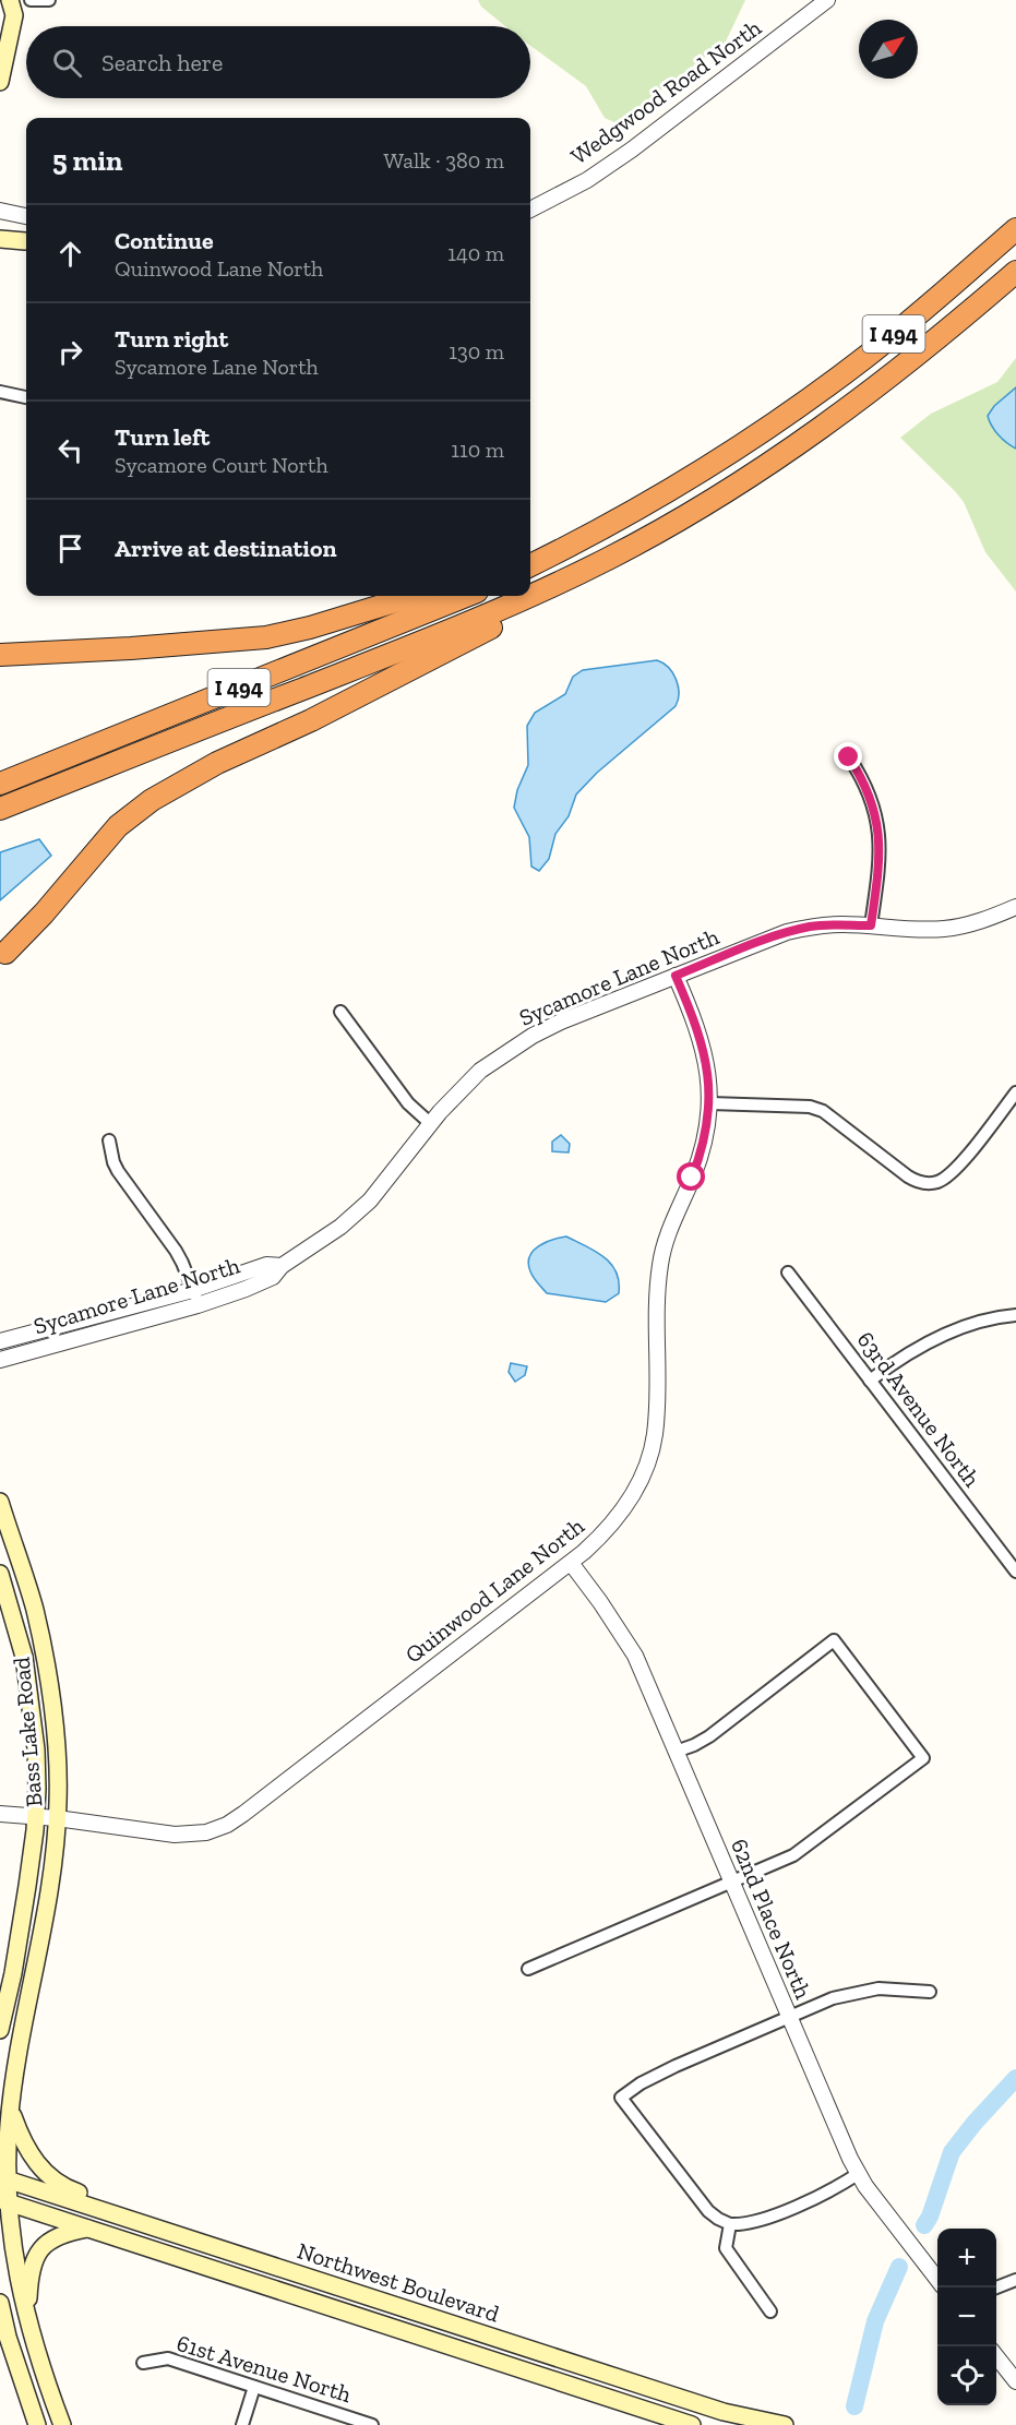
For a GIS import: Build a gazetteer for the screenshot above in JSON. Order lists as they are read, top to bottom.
{
  "streets": {
    "highway": ["I 494"],
    "main road": ["Bass Lake Road", "Northwest Boulevard"],
    "street": [
      "Wedgwood Road North",
      "Sycamore Lane North",
      "63rd Avenue North",
      "Quinwood Lane North",
      "62nd Place North",
      "61st Avenue North"
    ]
  },
  "crossings": [
    ["Sycamore Lane North", "Quinwood Lane North"],
    ["Quinwood Lane North", "Bass Lake Road"],
    ["Quinwood Lane North", "62nd Place North"],
    ["Bass Lake Road", "Northwest Boulevard"]
  ],
  "north": "top right",
  "page": {
    "search": "Search here",
    "heading": ["5 min", "Walk · 380 m"],
    "list": [
      ["Continue", "Quinwood Lane North", "140 m"],
      ["Turn right", "Sycamore Lane North", "130 m"],
      ["Turn left", "Sycamore Court North", "110 m"],
      "Arrive at destination"
    ],
    "map_buttons": ["+", "−"]
  }
}
